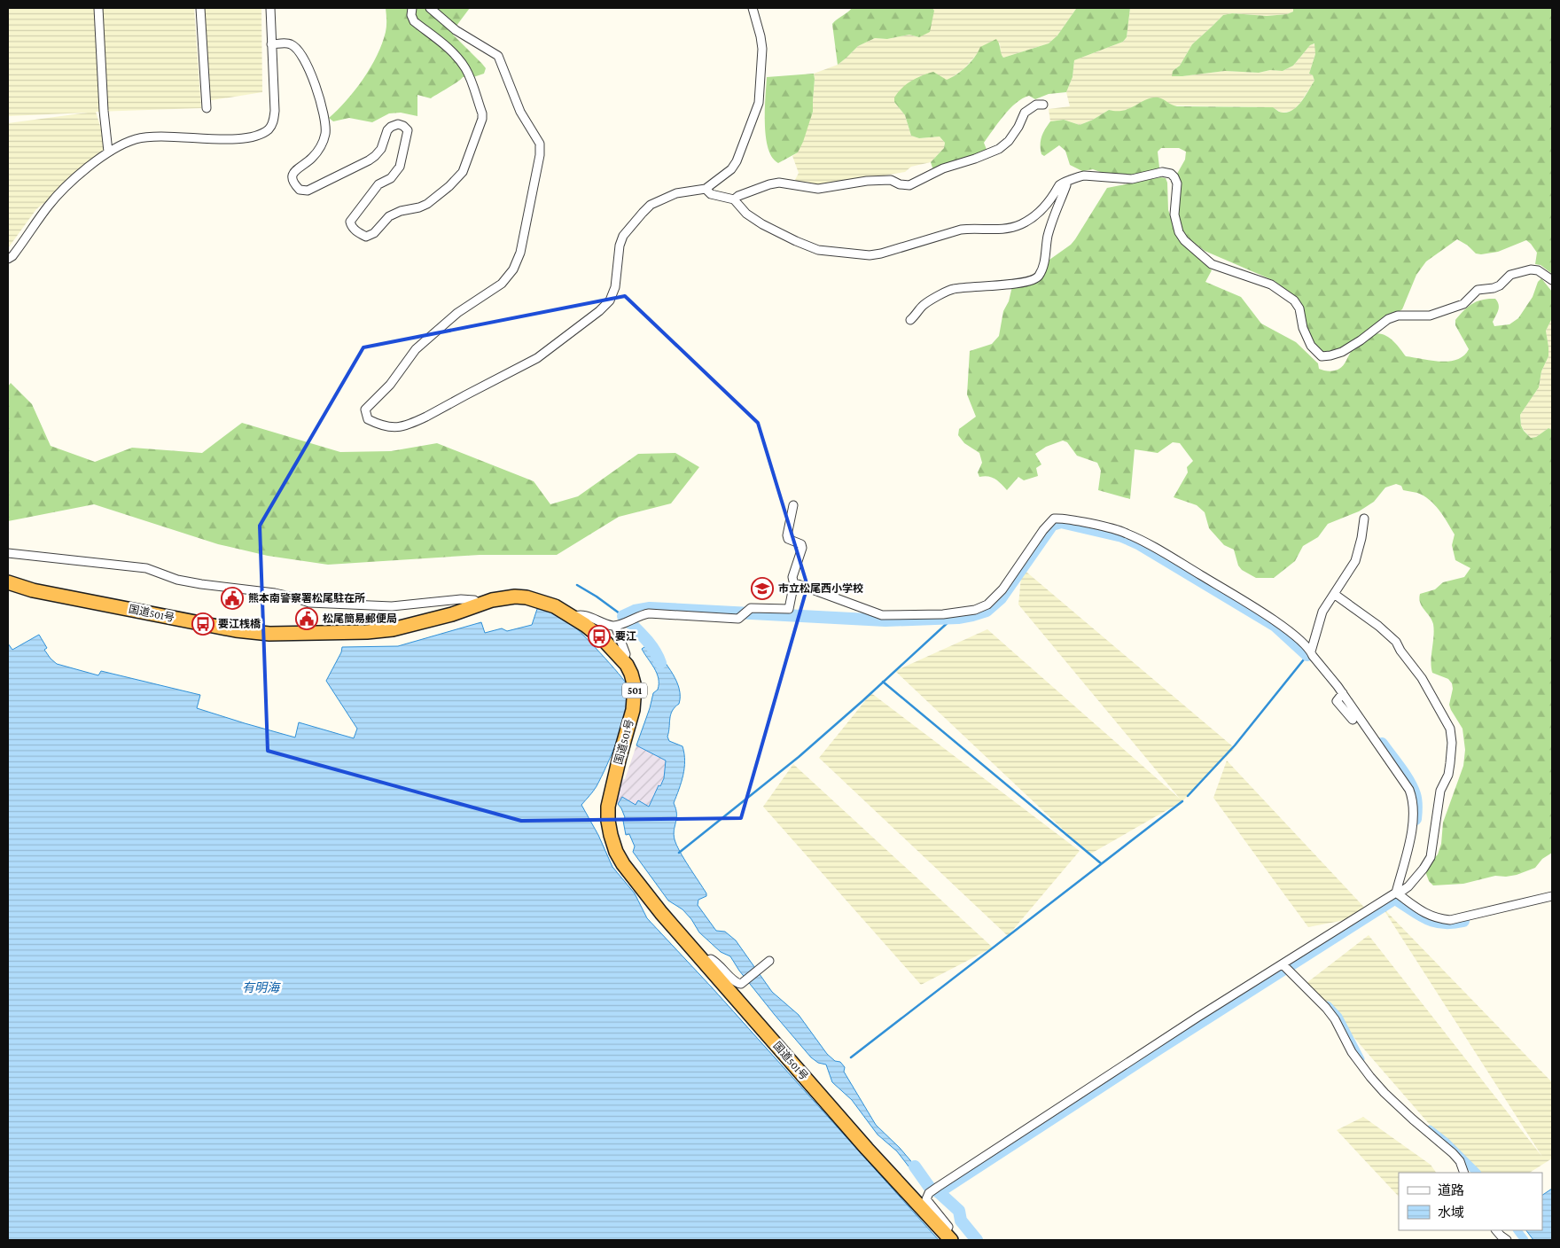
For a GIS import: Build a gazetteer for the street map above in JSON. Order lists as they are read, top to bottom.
{
  "streets": {
    "highway": ["国道501号", "501"]
  },
  "water": ["有明海"],
  "places": {
    "school or university": ["市立松尾西小学校"],
    "public building": ["熊本南警察署松尾駐在所", "松尾簡易郵便局"],
    "bus stop": ["要江桟橋", "要江"]
  },
  "legend": ["道路", "水域"]
}
